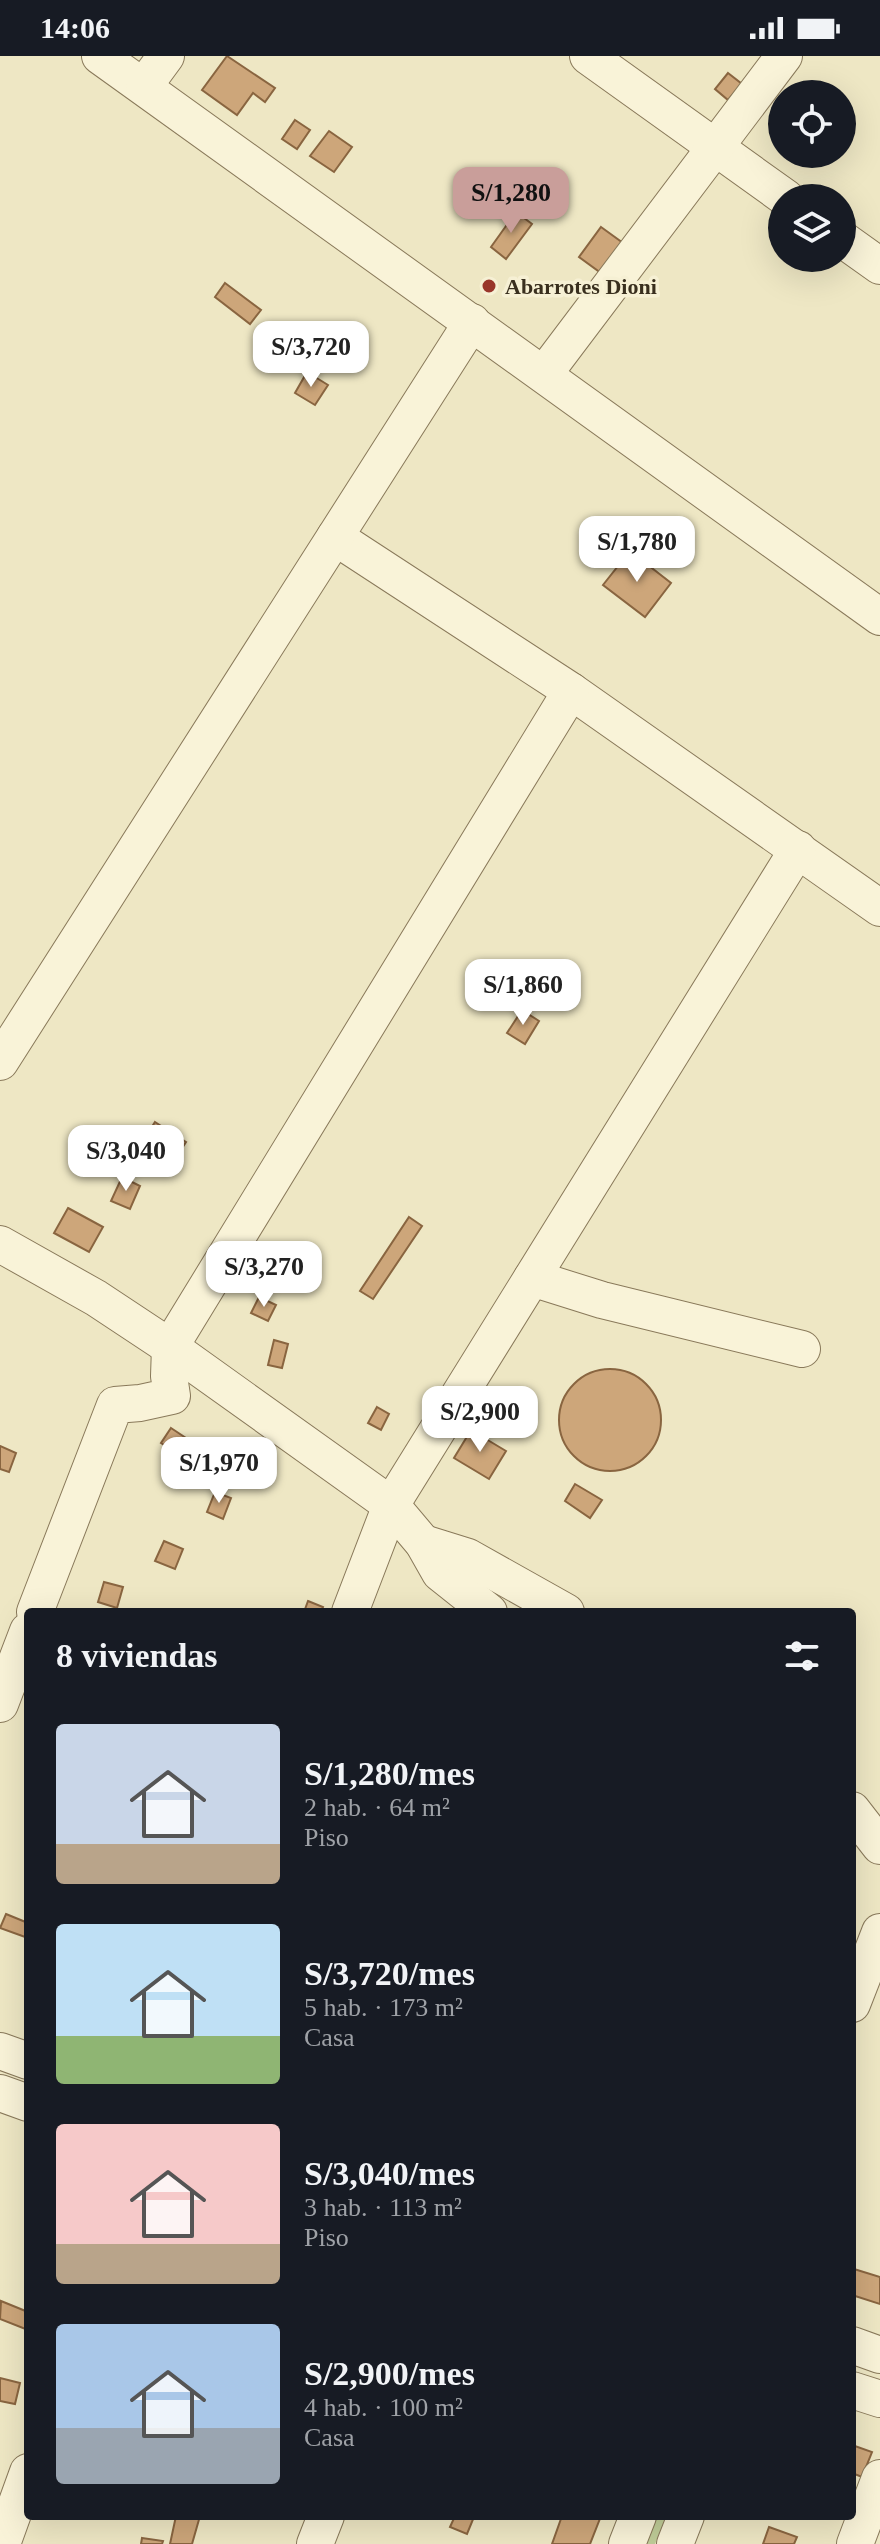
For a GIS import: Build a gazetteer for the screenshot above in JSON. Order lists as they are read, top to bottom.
{
  "places": ["Abarrotes Dioni"],
  "page": {
    "status": "14:06",
    "price": [
      "S/1,280",
      "S/3,720",
      "S/1,780",
      "S/1,860",
      "S/3,040",
      "S/3,270",
      "S/2,900",
      "S/1,970"
    ],
    "heading": "8 viviendas",
    "list": [
      {
        "name": "S/1,280/mes",
        "note": "2 hab. · 64 m² · Piso"
      },
      {
        "name": "S/3,720/mes",
        "note": "5 hab. · 173 m² · Casa"
      },
      {
        "name": "S/3,040/mes",
        "note": "3 hab. · 113 m² · Piso"
      },
      {
        "name": "S/2,900/mes",
        "note": "4 hab. · 100 m² · Casa"
      }
    ]
  }
}
